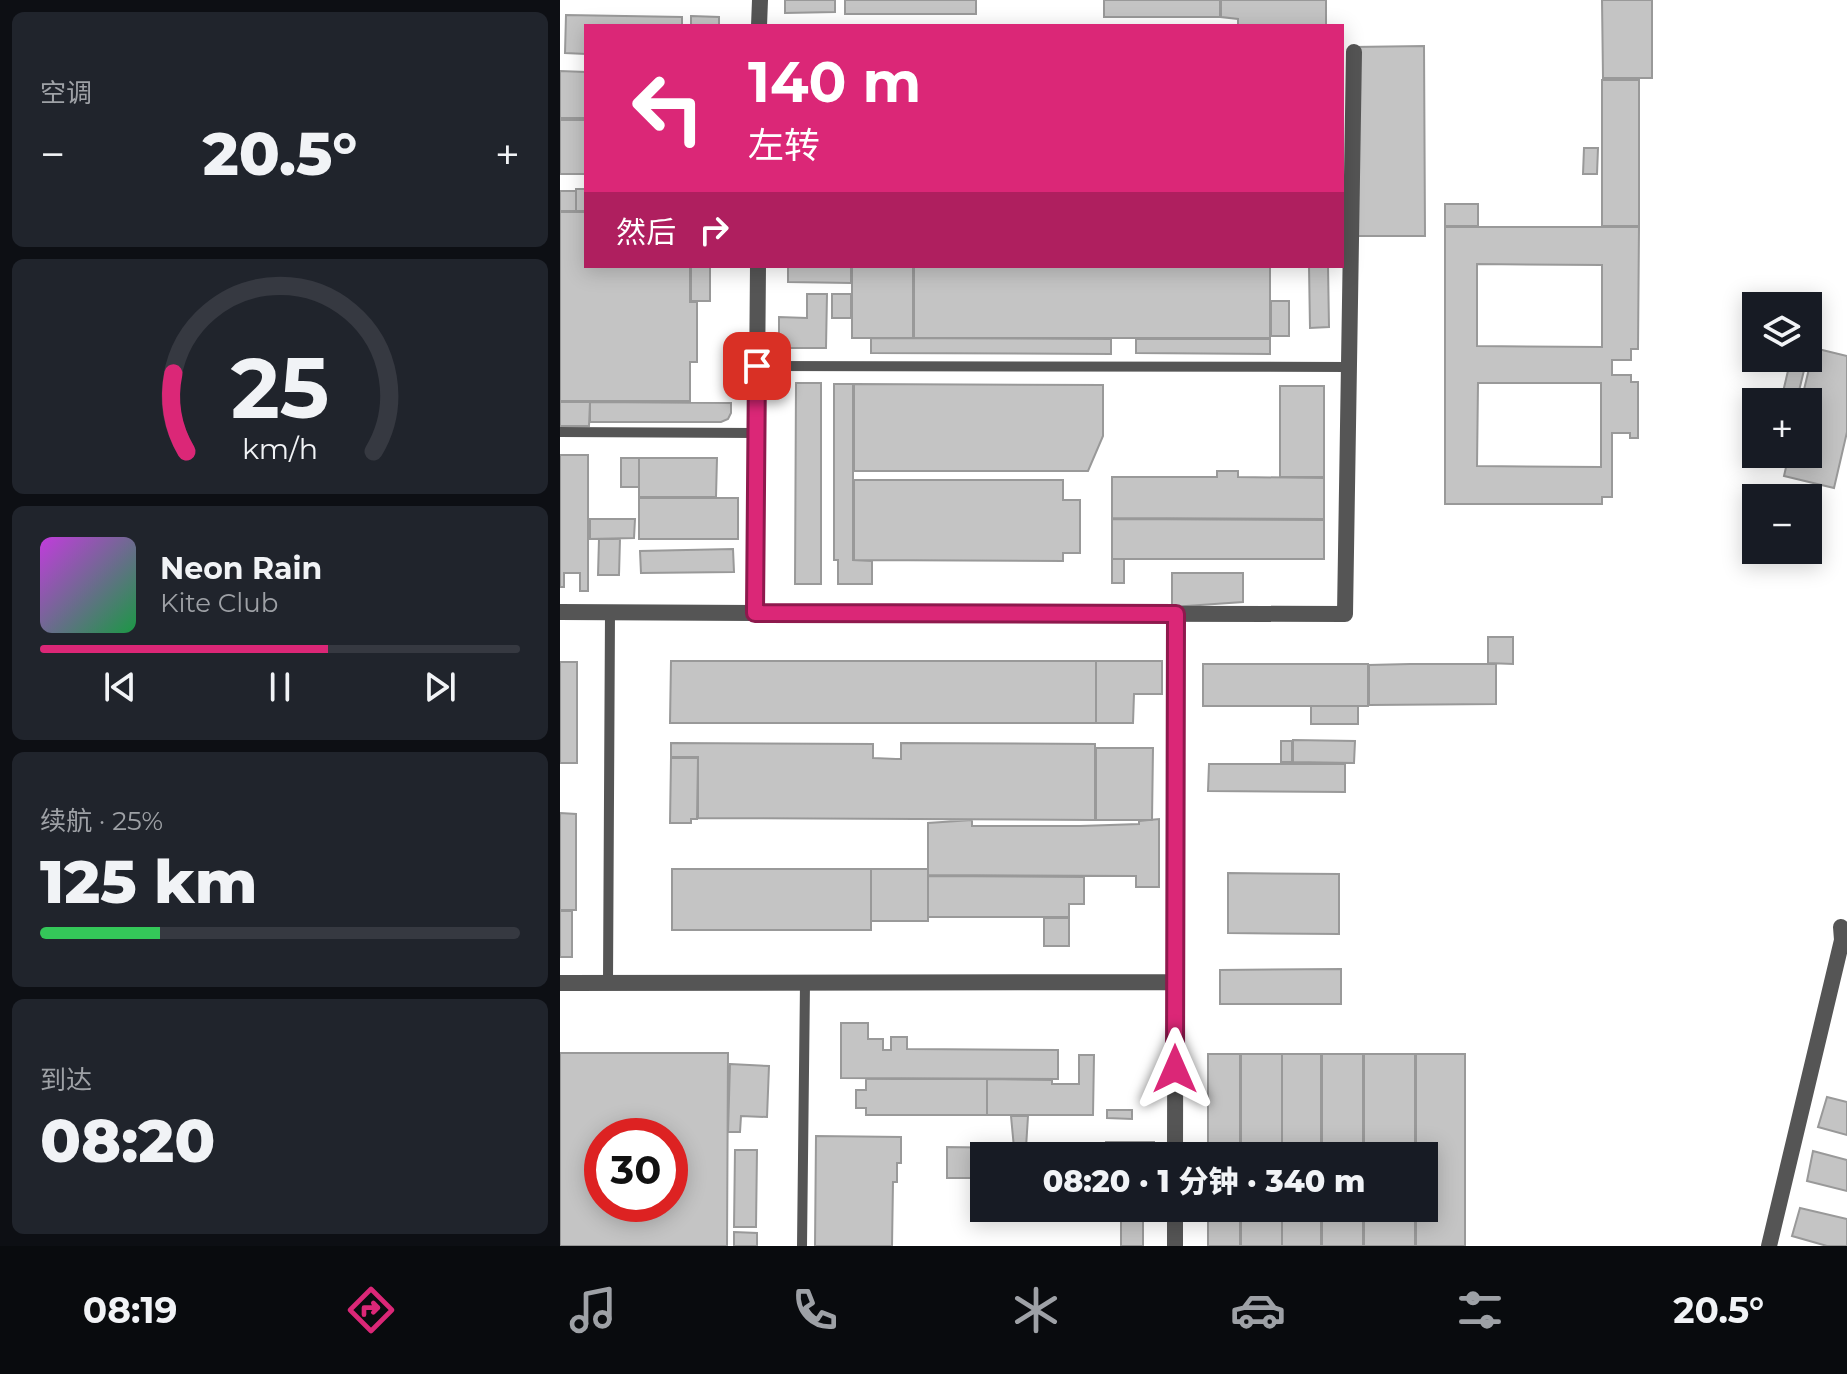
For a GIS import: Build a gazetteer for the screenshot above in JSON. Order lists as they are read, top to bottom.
{
  "page": {
    "tile": [
      "空调",
      ["续航 · 25%", "125 km"],
      ["到达", "08:20"]
    ],
    "turn": ["140 m", "左转"],
    "heat": ["−", "20.5°", "+"],
    "then": "然后",
    "map_buttons": ["+", "−"],
    "song": ["Neon Rain", "Kite Club"],
    "limit": "30",
    "trip": "08:20 · 1 分钟 · 340 m",
    "tabs": ["08:19", "20.5°"],
    "gauge": ["25", "km/h"]
  }
}
